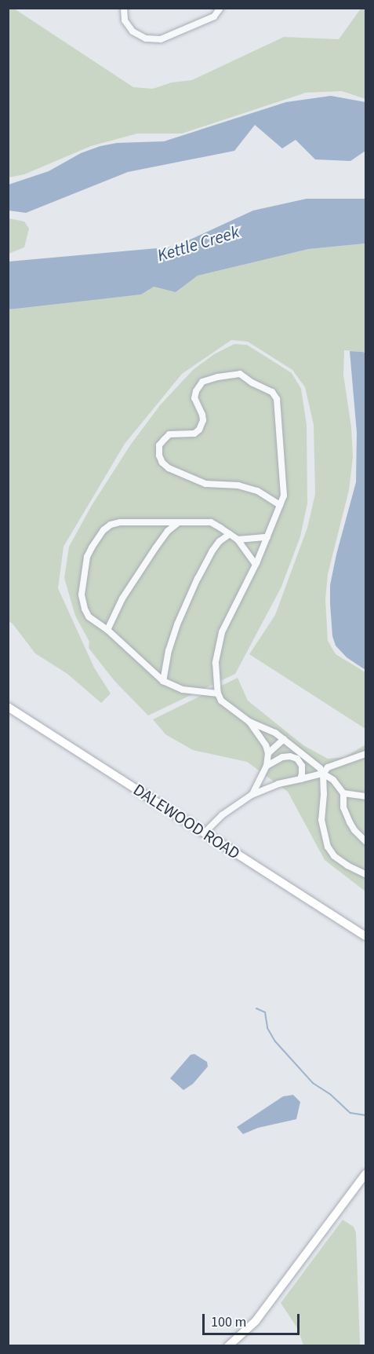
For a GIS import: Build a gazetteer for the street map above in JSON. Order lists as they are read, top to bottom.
{
  "streets": {
    "main road": ["DALEWOOD ROAD"]
  },
  "water": ["Kettle Creek"],
  "scale_bar": "100 m"
}
